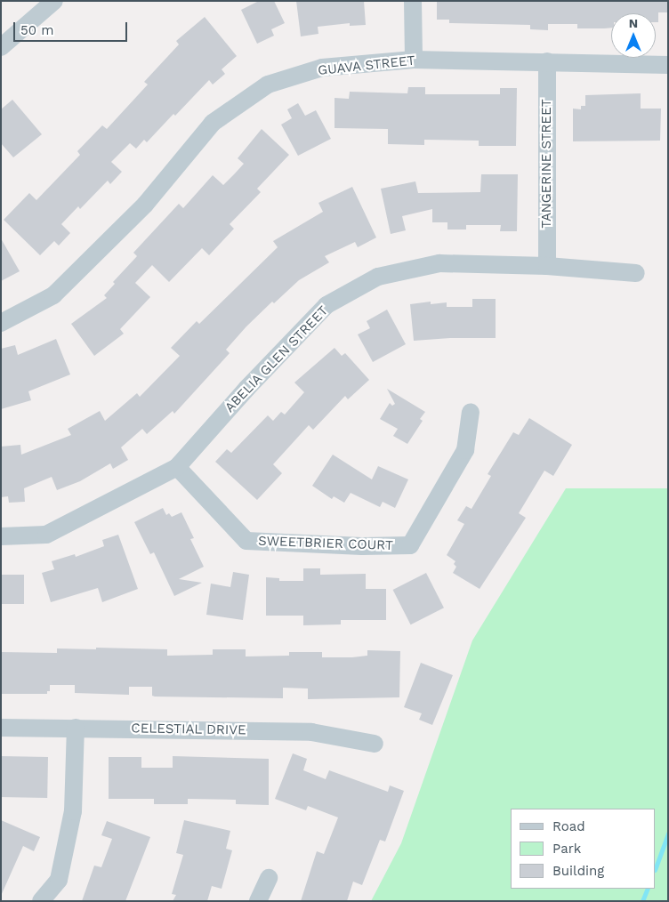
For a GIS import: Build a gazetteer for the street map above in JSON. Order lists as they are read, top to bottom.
{
  "streets": {
    "street": [
      "GUAVA STREET",
      "TANGERINE STREET",
      "ABELIA GLEN STREET",
      "SWEETBRIER COURT",
      "CELESTIAL DRIVE"
    ]
  },
  "crossings": [
    ["GUAVA STREET", "TANGERINE STREET"],
    ["TANGERINE STREET", "ABELIA GLEN STREET"],
    ["ABELIA GLEN STREET", "SWEETBRIER COURT"]
  ],
  "legend": ["Road", "Park", "Building"],
  "scale_bar": "50 m",
  "north": "top"
}
